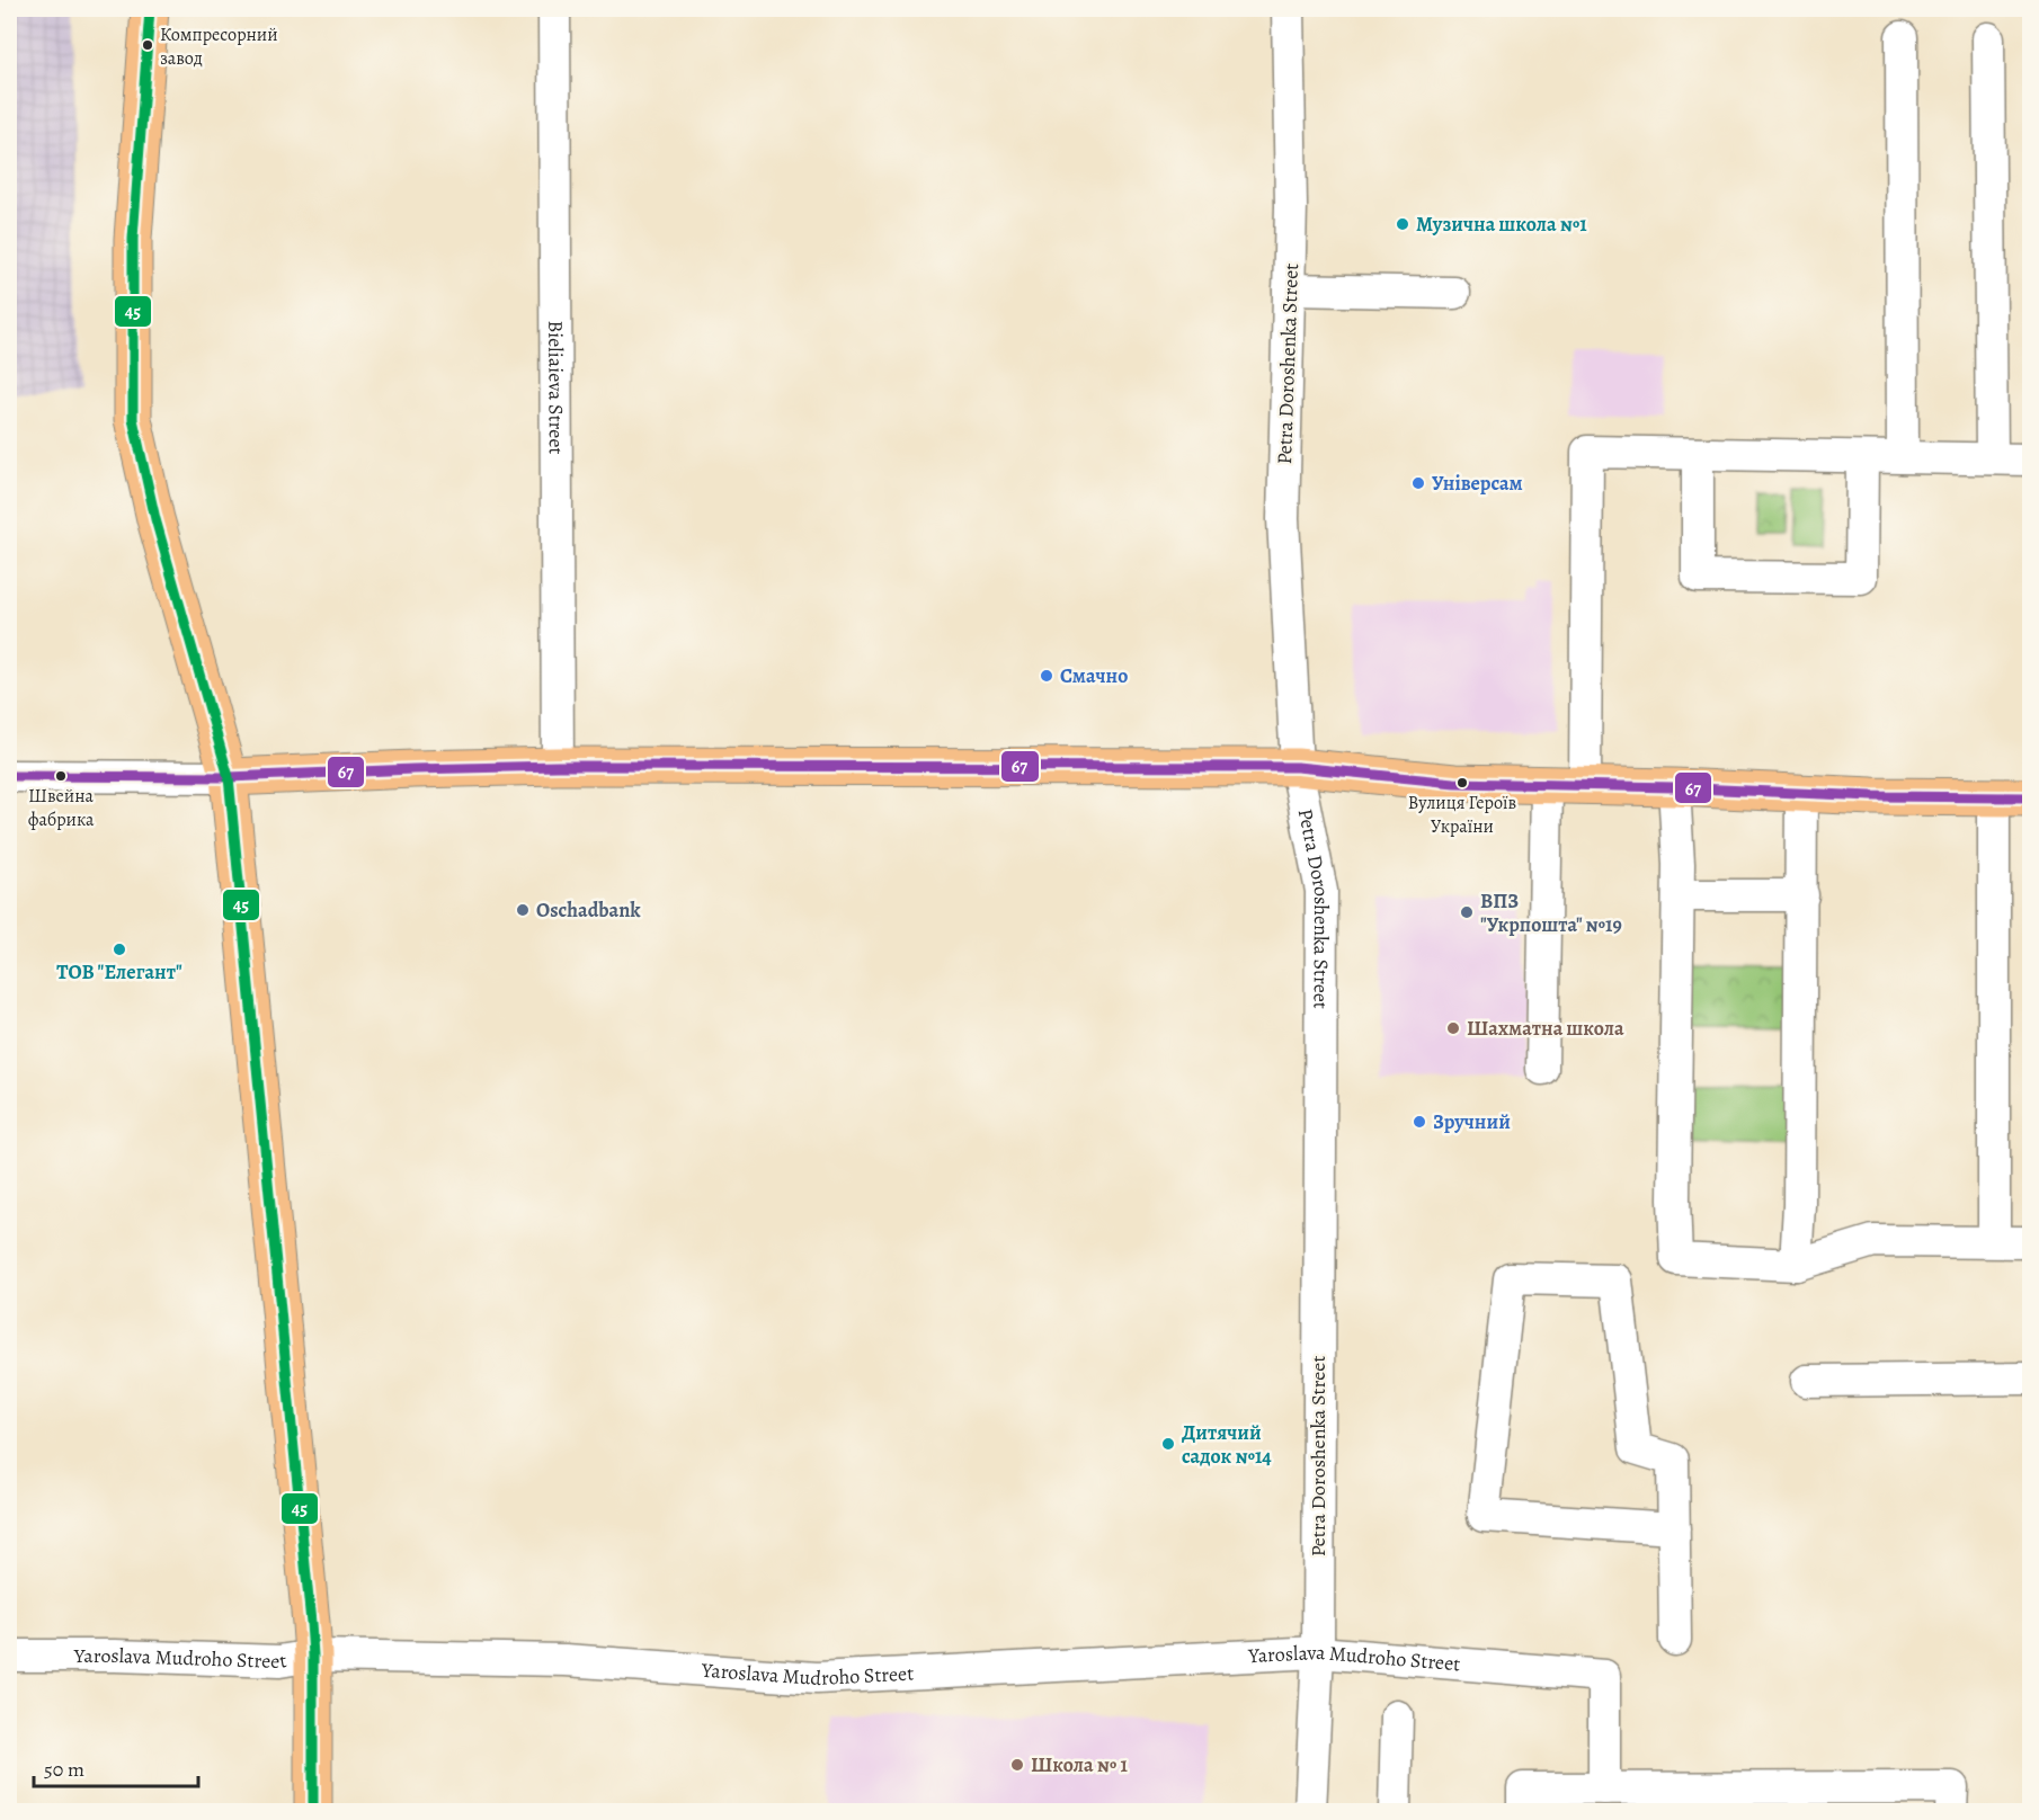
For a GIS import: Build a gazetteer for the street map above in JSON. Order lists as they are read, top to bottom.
{
  "streets": {
    "street": ["Petra Doroshenka Street", "Bieliaieva Street", "Yaroslava Mudroho Street"]
  },
  "crossings": [
    ["Petra Doroshenka Street", "Yaroslava Mudroho Street"]
  ],
  "places": [
    "Компресорний завод",
    "Музична школа №1",
    "Універсам",
    "Смачно",
    "Швейна фабрика",
    "Вулиця Героїв України",
    "Oschadbank",
    "ВПЗ \"Укрпошта\" №19",
    "ТОВ \"Елегант\"",
    "Шахматна школа",
    "Зручний",
    "Дитячий садок №14",
    "Школа № 1"
  ],
  "lines": ["transit line 45", "transit line 67"],
  "scale_bar": "50 m"
}
